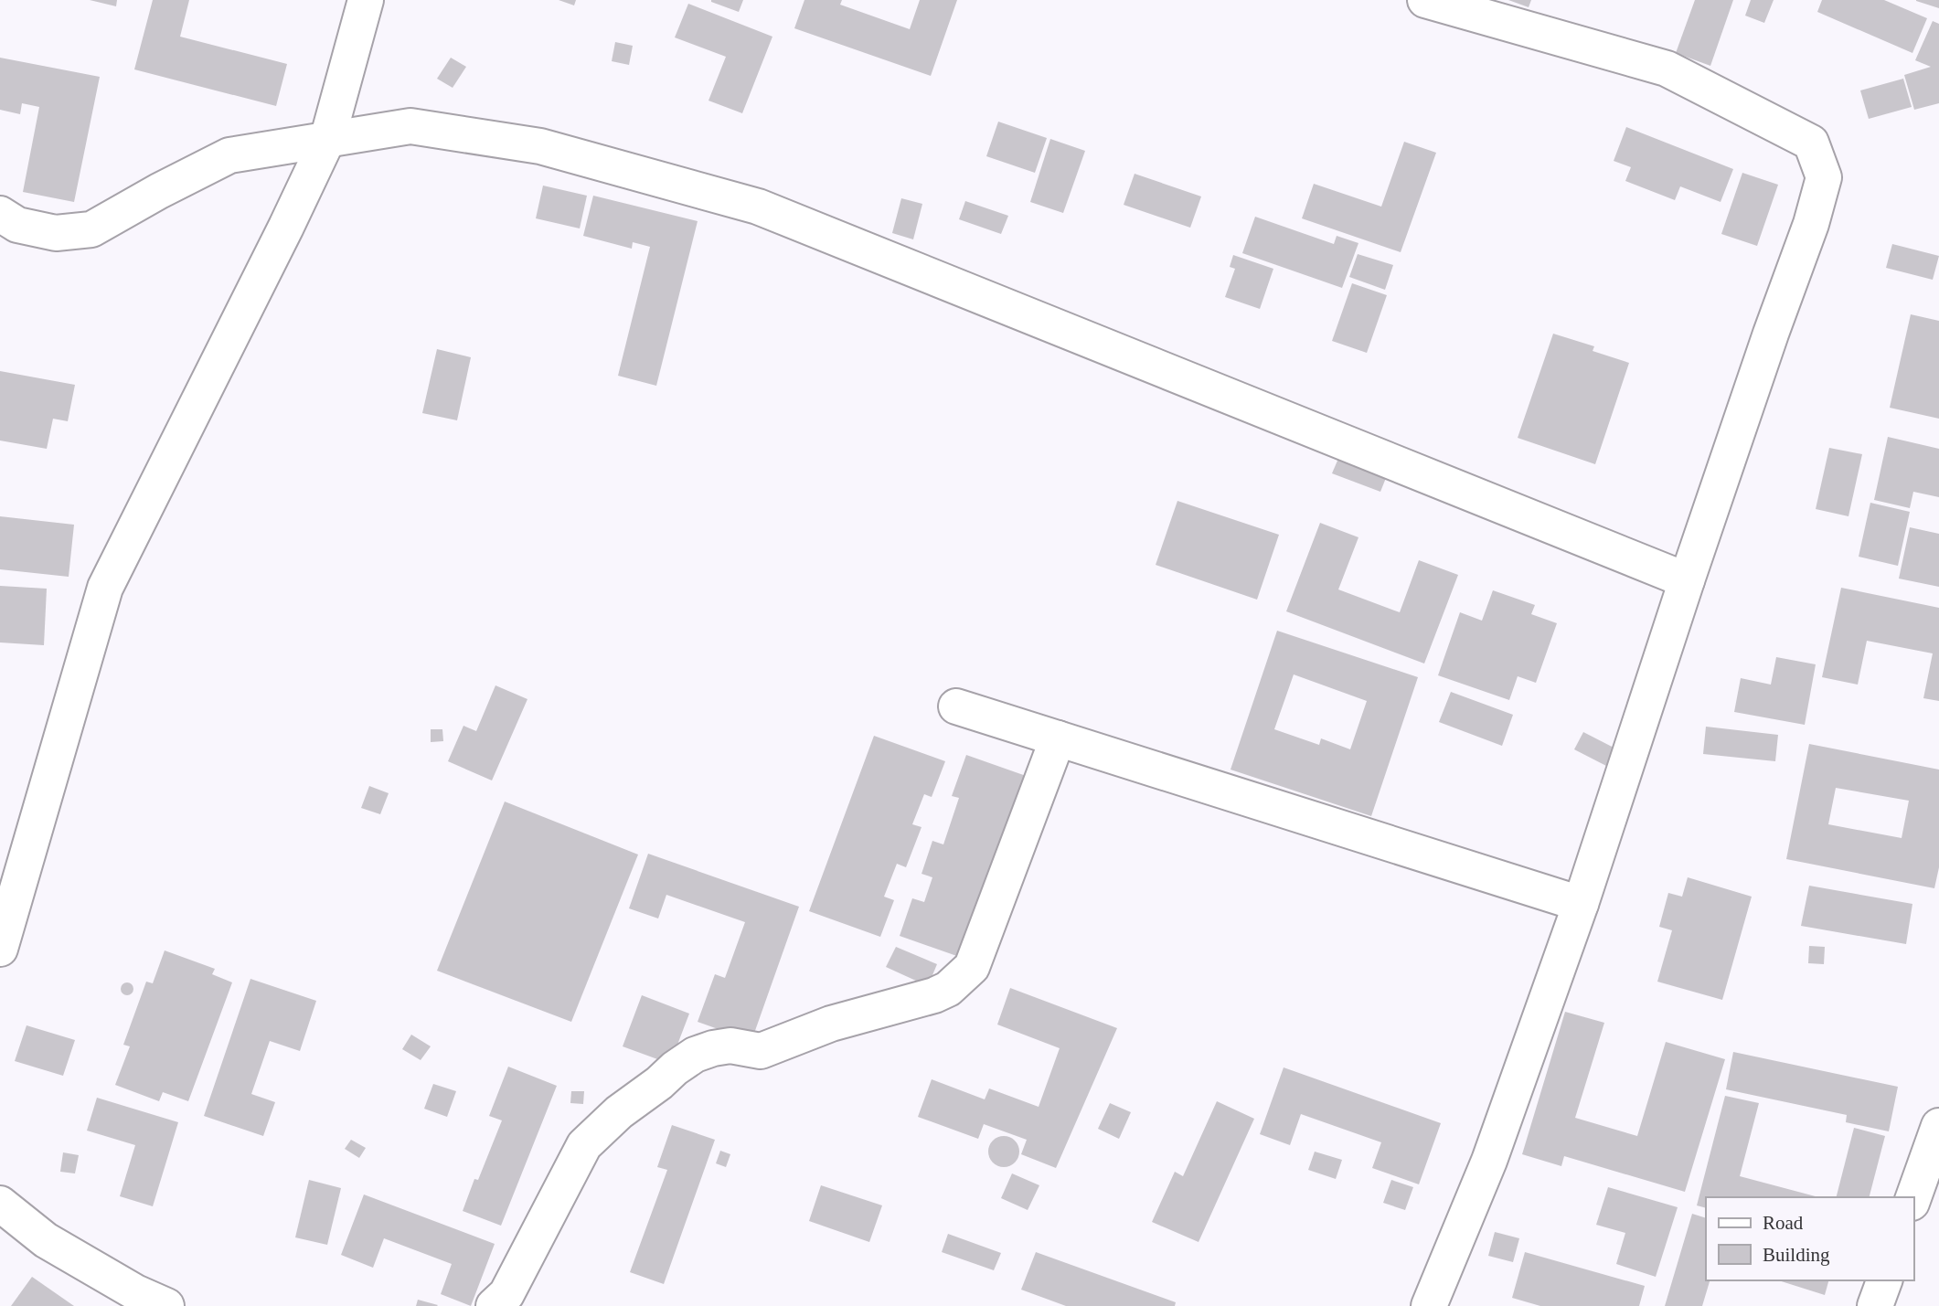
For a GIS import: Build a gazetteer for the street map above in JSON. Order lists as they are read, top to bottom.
{
  "legend": ["Road", "Building"]
}
